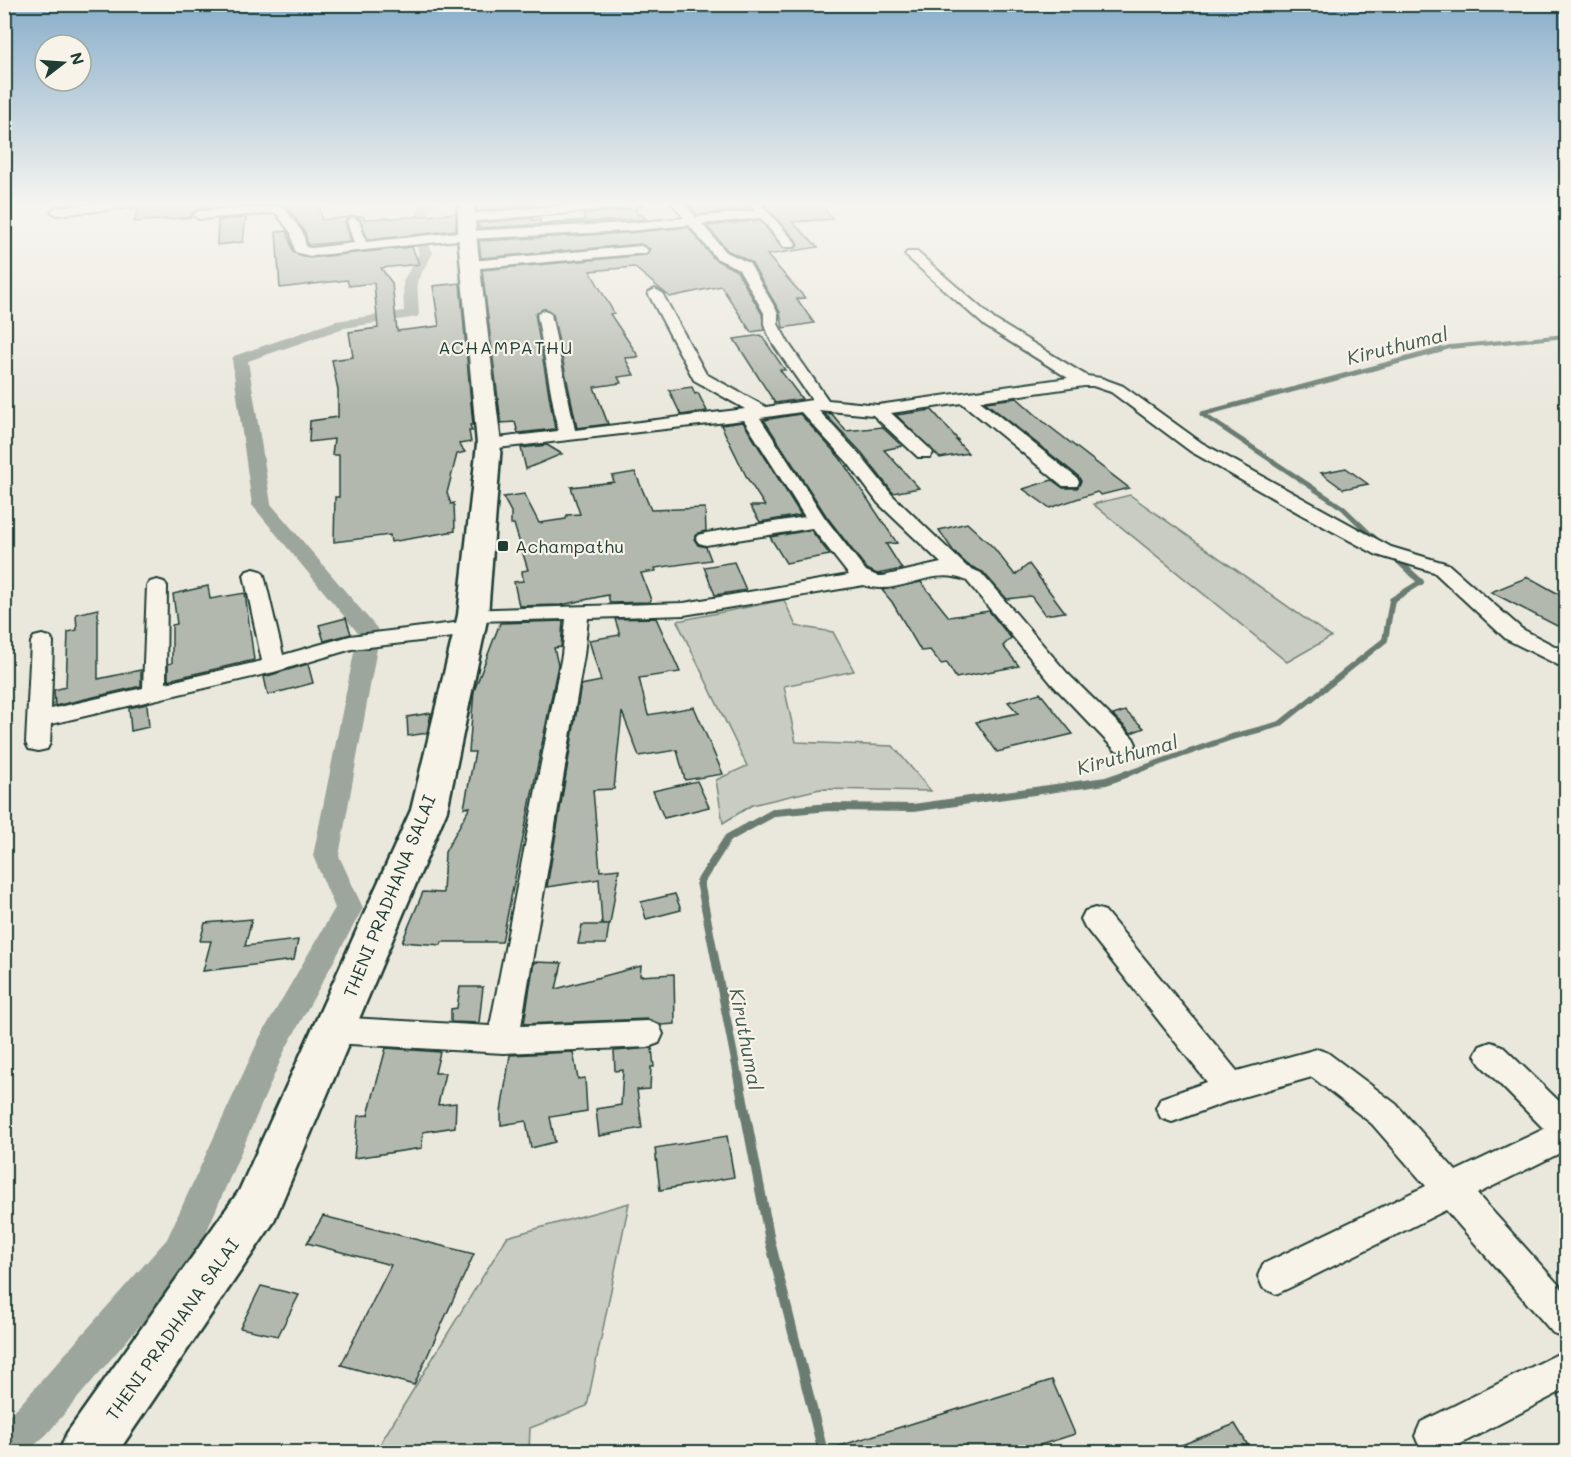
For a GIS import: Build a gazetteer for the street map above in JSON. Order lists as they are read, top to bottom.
{
  "streets": {
    "main road": ["THENI PRADHANA SALAI"]
  },
  "districts": ["ACHAMPATHU"],
  "water": ["Kiruthumal"],
  "places": {
    "transit": ["Achampathu"]
  },
  "north": "right"
}
